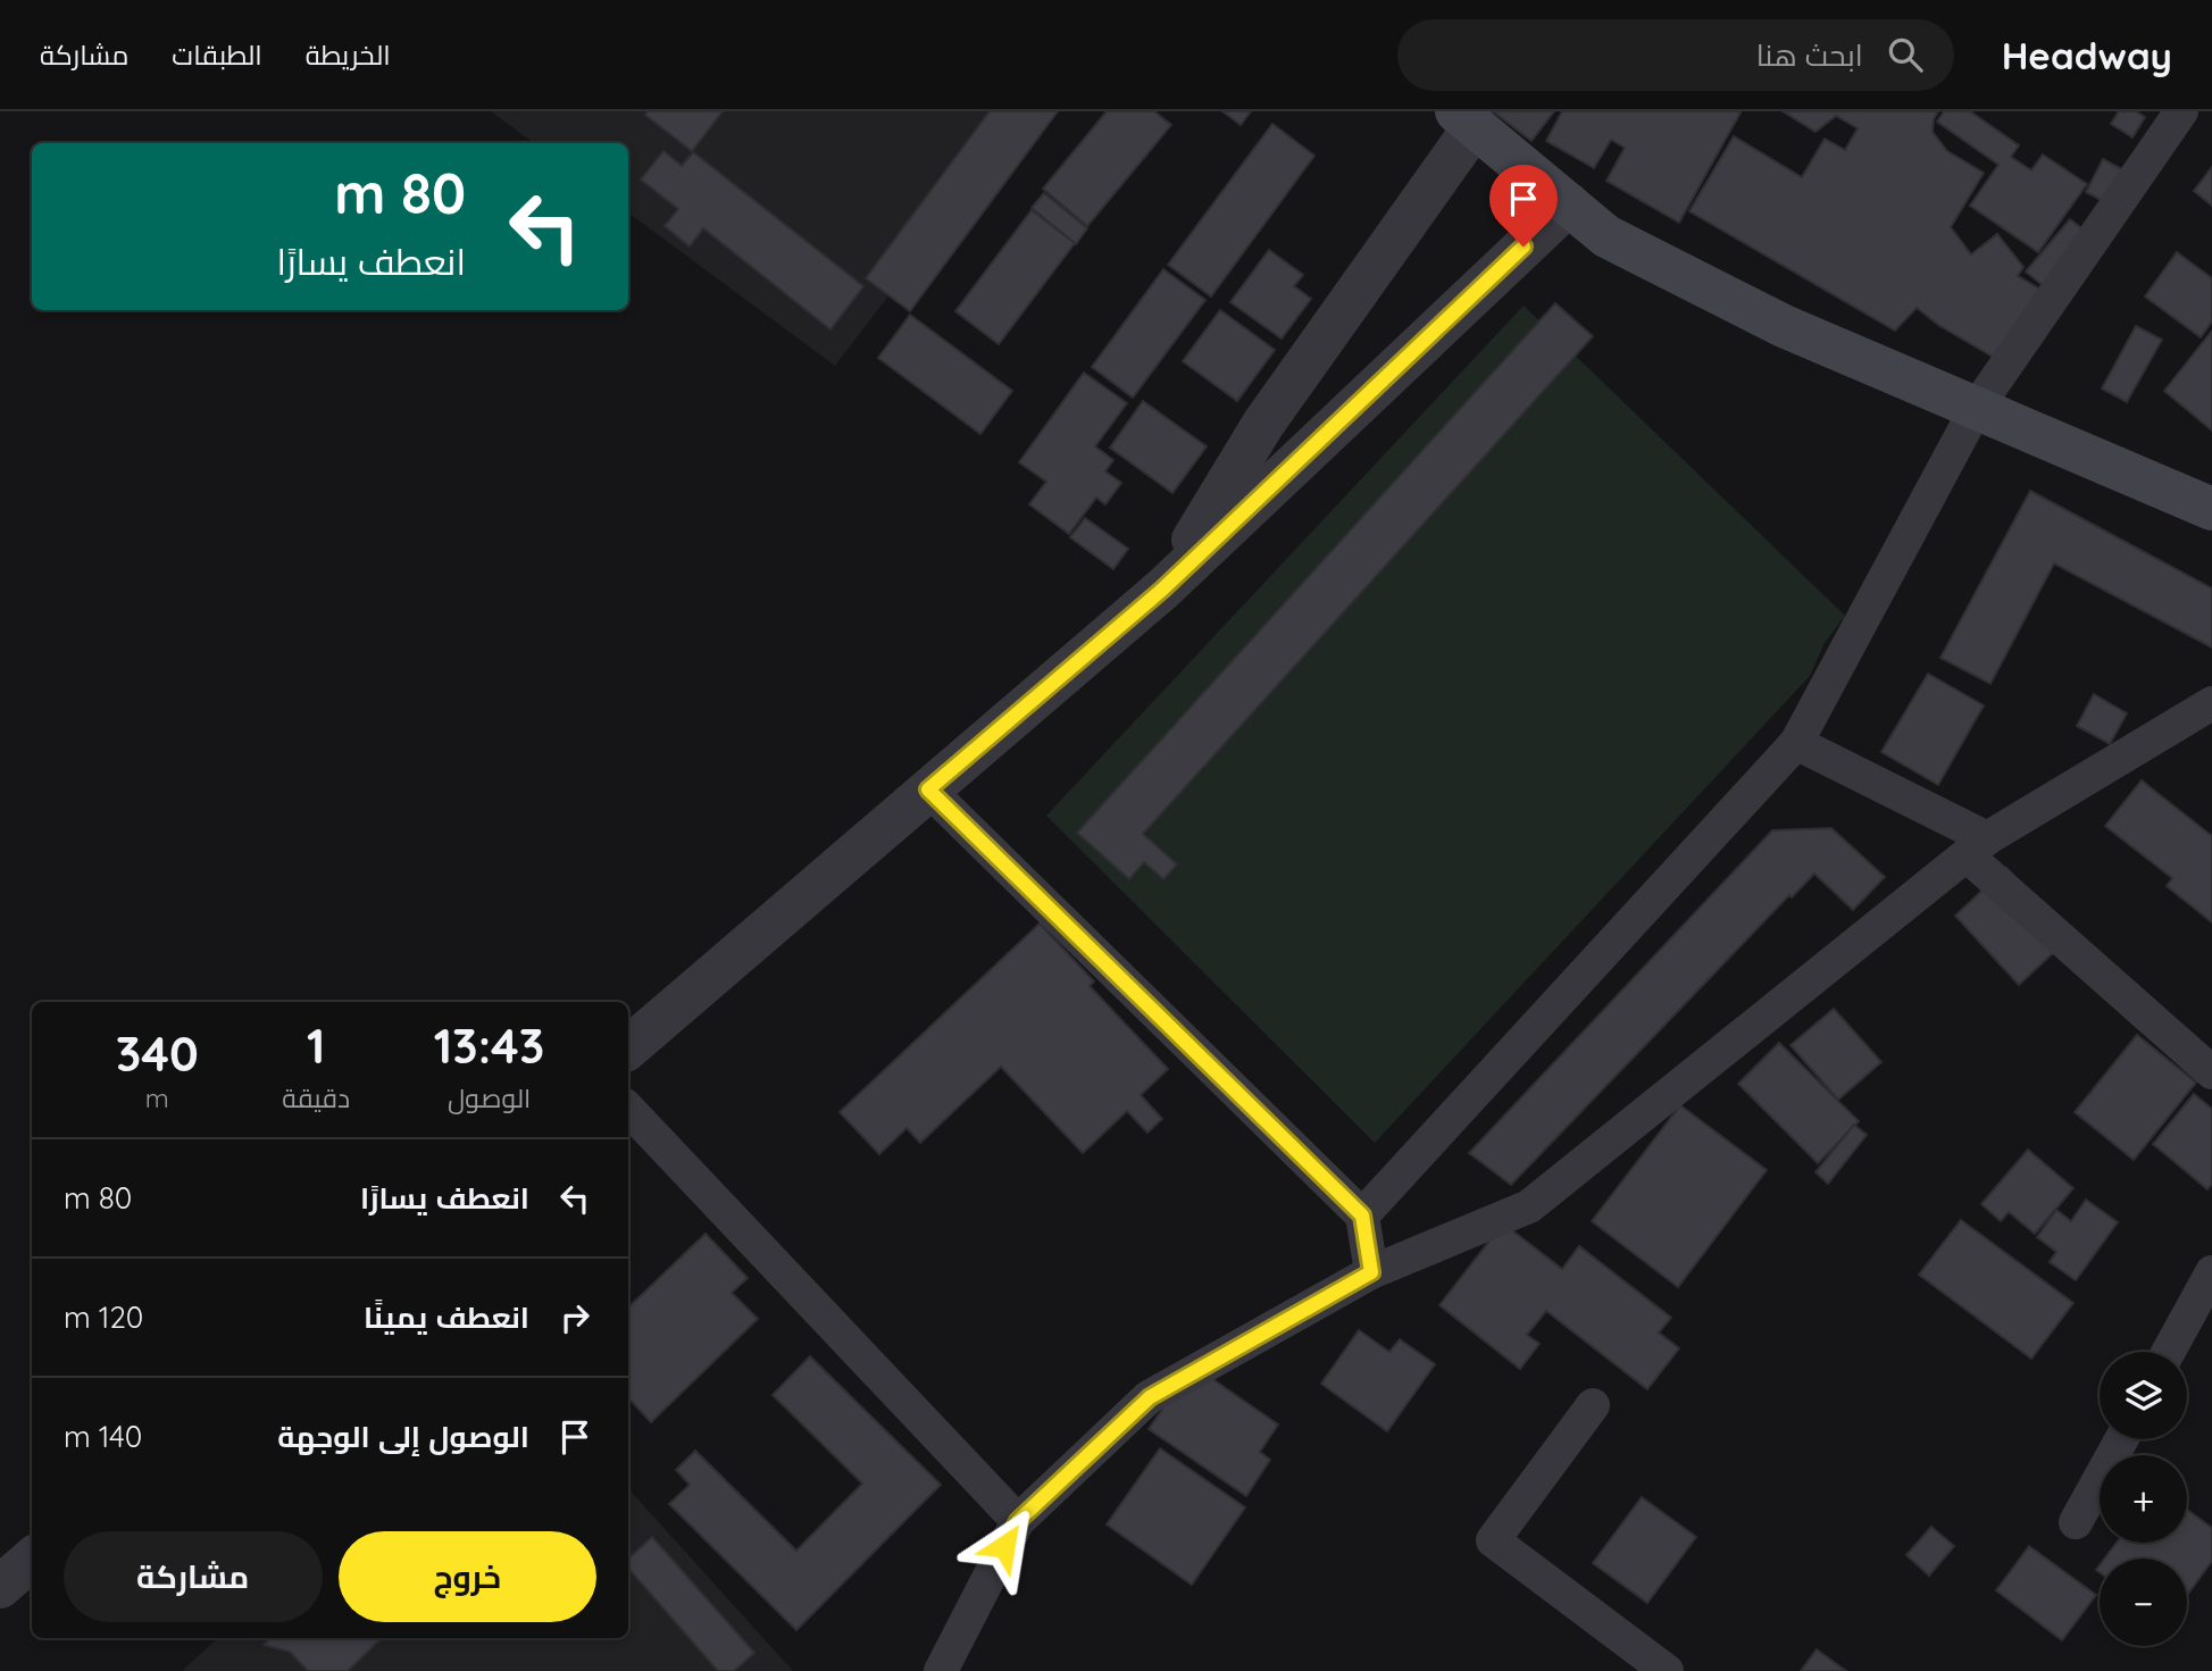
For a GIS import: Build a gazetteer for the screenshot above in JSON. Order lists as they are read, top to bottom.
{
  "page": {
    "header": "Headway",
    "search": "ابحث هنا",
    "nav": ["الخريطة", "الطبقات", "مشاركة"],
    "turn": ["80 m", "انعطف يسارًا"],
    "eta": [
      "13:43",
      "الوصول",
      "1",
      "دقيقة",
      "340",
      "m"
    ],
    "list": [
      {
        "name": "انعطف يسارًا",
        "value": "80 m"
      },
      {
        "name": "انعطف يمينًا",
        "value": "120 m"
      },
      {
        "name": "الوصول إلى الوجهة",
        "value": "140 m"
      }
    ],
    "map_buttons": ["+", "−"],
    "buttons": ["خروج", "مشاركة"]
  }
}
